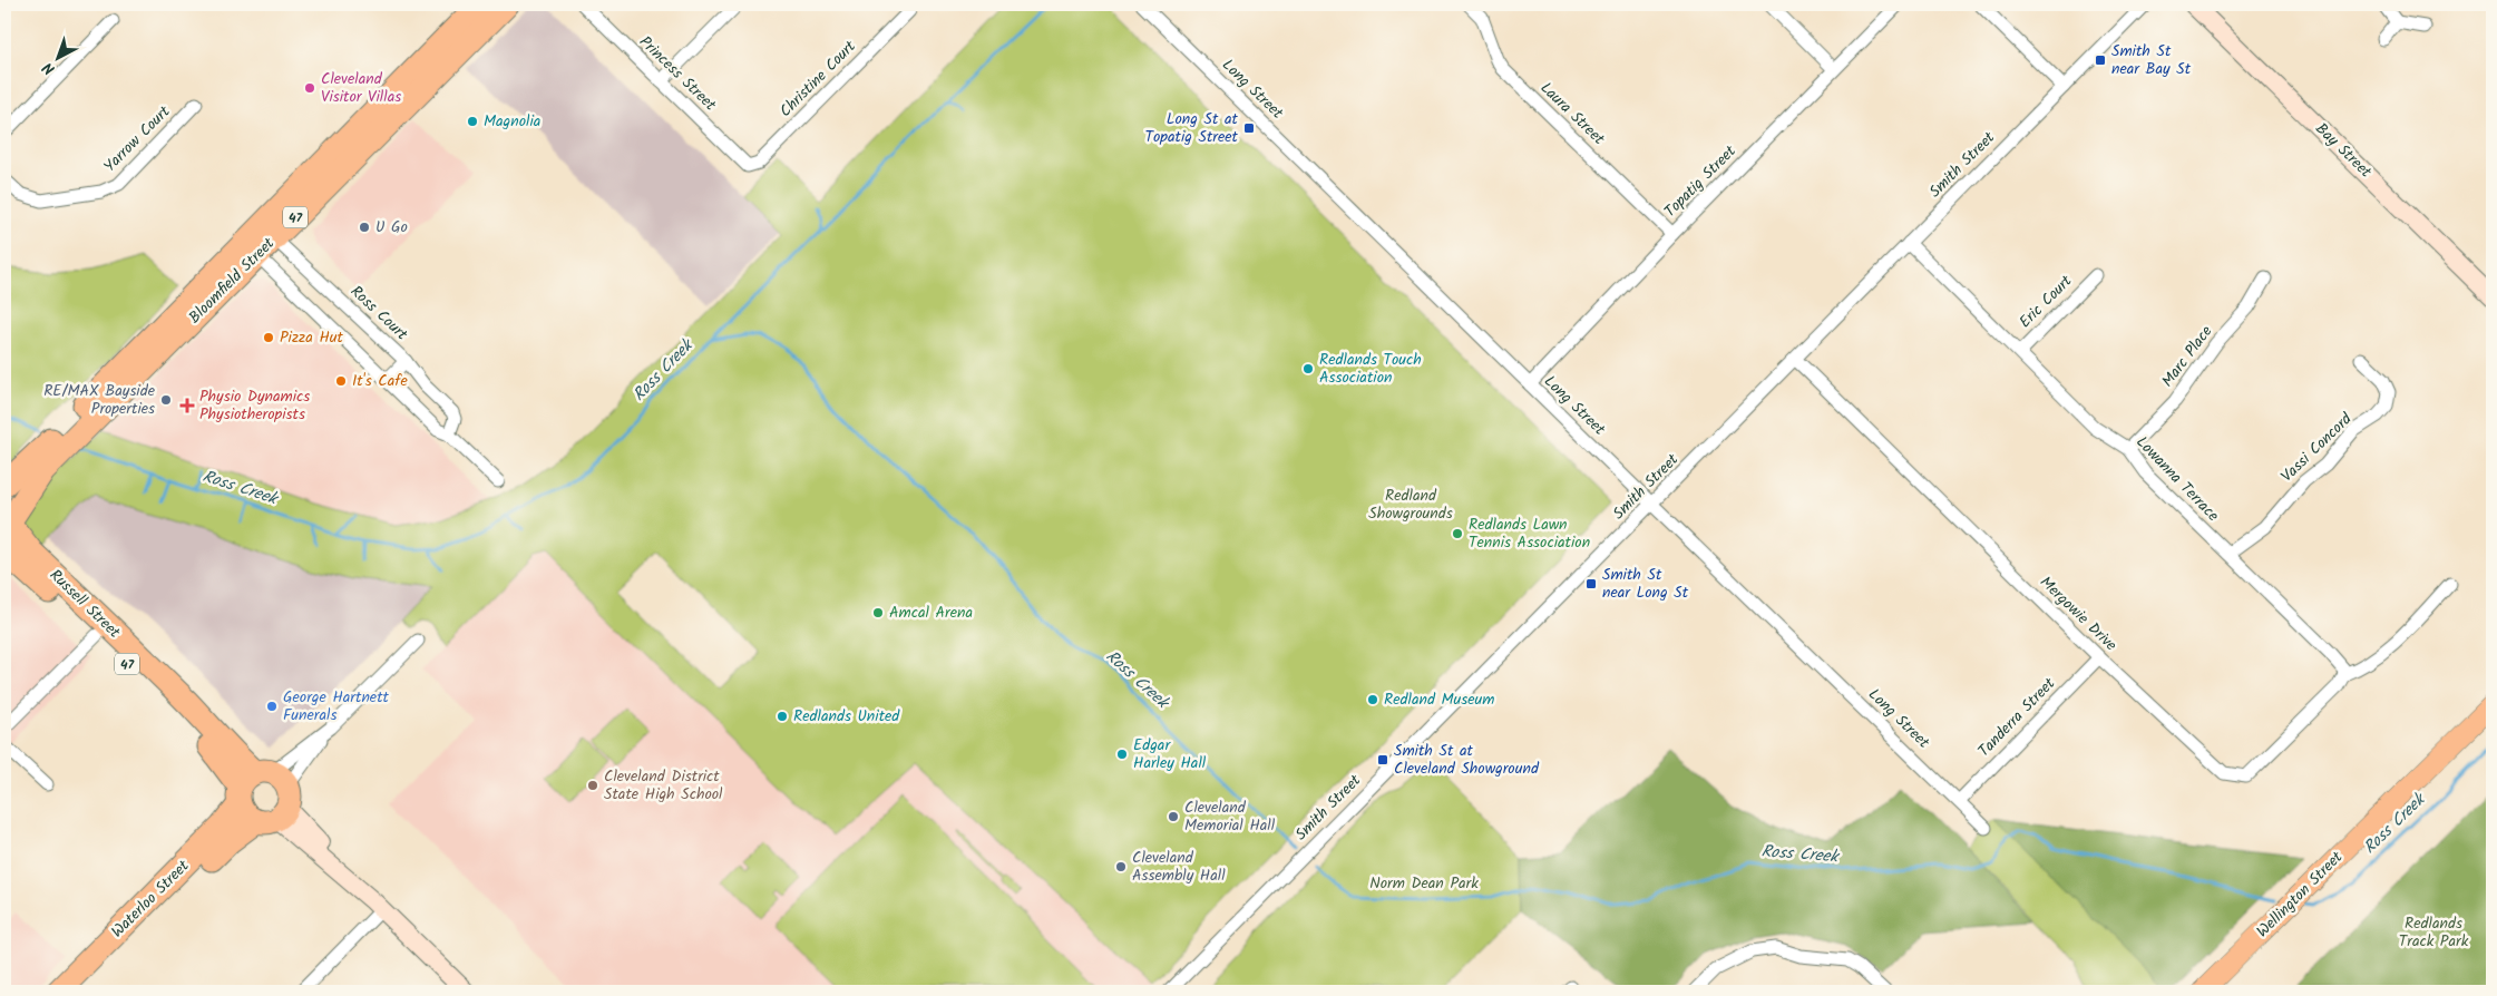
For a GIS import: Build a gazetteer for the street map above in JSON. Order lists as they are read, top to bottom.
{
  "streets": {
    "highway": [
      "47",
      "Bloomfield Street",
      "Russell Street",
      "Waterloo Street"
    ],
    "main road": ["Wellington Street"],
    "street": [
      "Princess Street",
      "Christine Court",
      "Long Street",
      "Laura Street",
      "Yarrow Court",
      "Bay Street",
      "Smith Street",
      "Topatig Street",
      "Eric Court",
      "Ross Court",
      "Marc Place",
      "Vassi Concord",
      "Lowanna Terrace",
      "Mergowie Drive",
      "Tanderra Street"
    ]
  },
  "crossings": [
    ["Princess Street", "Christine Court"],
    ["Long Street", "Smith Street"],
    ["Long Street", "Topatig Street"],
    ["Long Street", "Tanderra Street"],
    ["Laura Street", "Topatig Street"],
    ["Smith Street", "Lowanna Terrace"],
    ["Smith Street", "Mergowie Drive"],
    ["Bloomfield Street", "Ross Court"],
    ["Bloomfield Street", "Russell Street"],
    ["Eric Court", "Lowanna Terrace"],
    ["Marc Place", "Lowanna Terrace"],
    ["Vassi Concord", "Lowanna Terrace"],
    ["Lowanna Terrace", "Mergowie Drive"],
    ["Russell Street", "Waterloo Street"],
    ["Mergowie Drive", "Tanderra Street"]
  ],
  "water": ["Ross Creek"],
  "parks": ["Redland Showgrounds", "Norm Dean Park", "Redlands Track Park"],
  "places": {
    "transit": [
      "Smith St near Bay St",
      "Long St at Topatig Street",
      "Smith St near Long St",
      "Smith St at Cleveland Showground"
    ],
    "other": [
      "Cleveland Visitor Villas",
      "Magnolia",
      "U Go",
      "Pizza Hut",
      "Redlands Touch Association",
      "It's Cafe",
      "RE/MAX Bayside Properties",
      "Redlands Lawn Tennis Association",
      "Amcal Arena",
      "Redland Museum",
      "George Hartnett Funerals",
      "Redlands United",
      "Edgar Harley Hall",
      "Cleveland District State High School",
      "Cleveland Memorial Hall",
      "Cleveland Assembly Hall"
    ],
    "health": ["Physio Dynamics Physiotheropists"]
  },
  "north": "bottom left"
}
